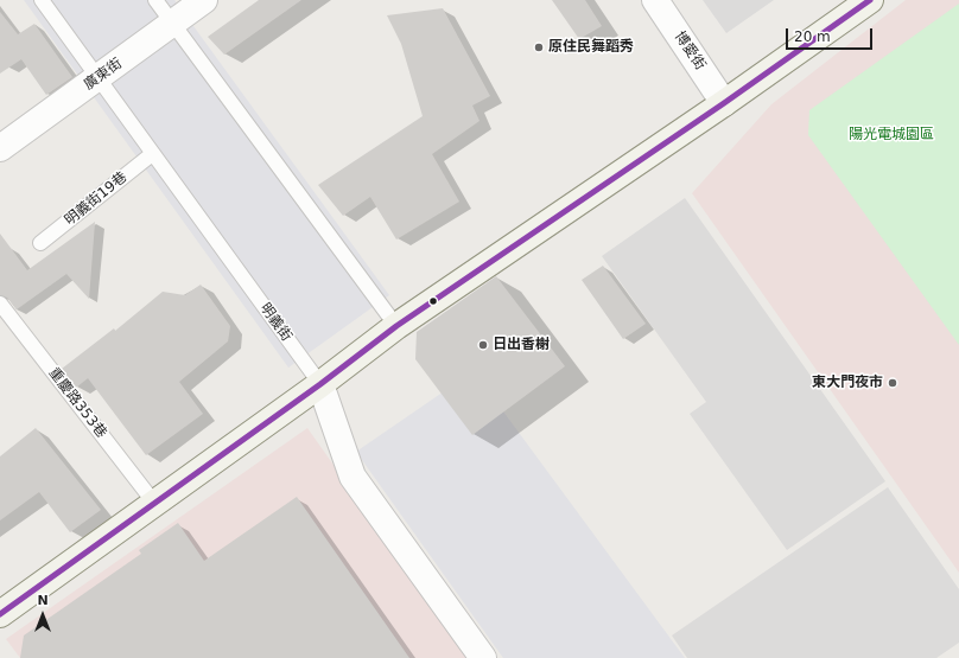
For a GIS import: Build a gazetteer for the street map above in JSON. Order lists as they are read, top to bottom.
{
  "streets": {
    "street": ["博愛街", "廣東街", "明義街"],
    "lane": ["明義街19巷", "重慶路353巷"]
  },
  "crossings": [
    ["廣東街", "明義街"],
    ["明義街19巷", "明義街"]
  ],
  "parks": ["陽光電城園區"],
  "places": ["原住民舞蹈秀", "日出香榭", "東大門夜市"],
  "scale_bar": "20 m",
  "north": "top"
}
